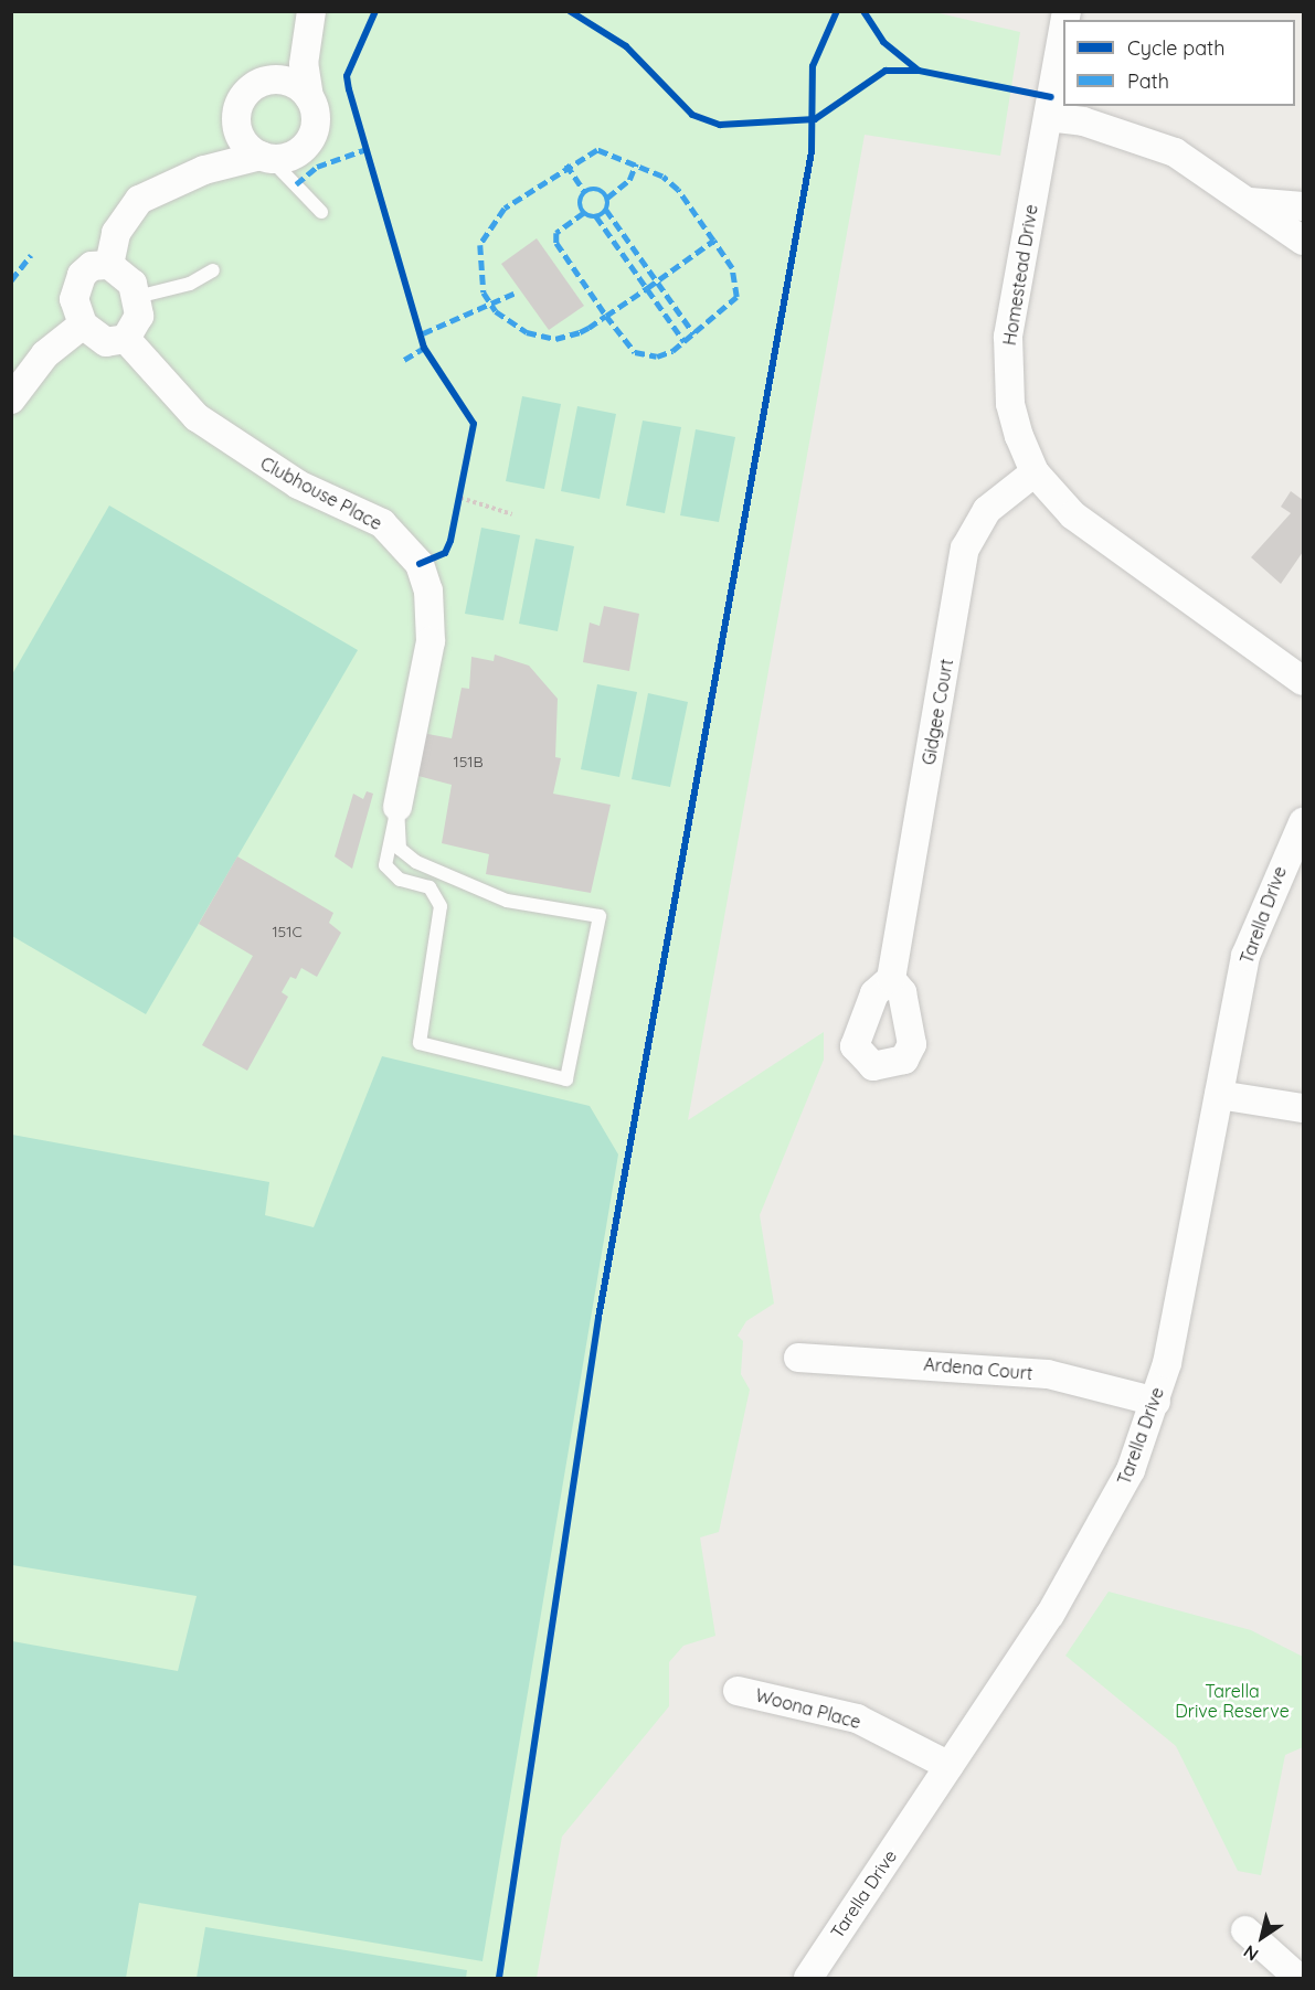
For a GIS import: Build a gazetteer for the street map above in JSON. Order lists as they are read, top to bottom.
{
  "streets": {
    "street": [
      "Homestead Drive",
      "Clubhouse Place",
      "Gidgee Court",
      "Tarella Drive",
      "Ardena Court",
      "Woona Place"
    ]
  },
  "crossings": [
    ["Homestead Drive", "Gidgee Court"],
    ["Tarella Drive", "Ardena Court"],
    ["Tarella Drive", "Woona Place"]
  ],
  "parks": ["Tarella Drive Reserve"],
  "house_numbers": ["151B", "151C"],
  "legend": ["Cycle path", "Path"],
  "north": "bottom left"
}
